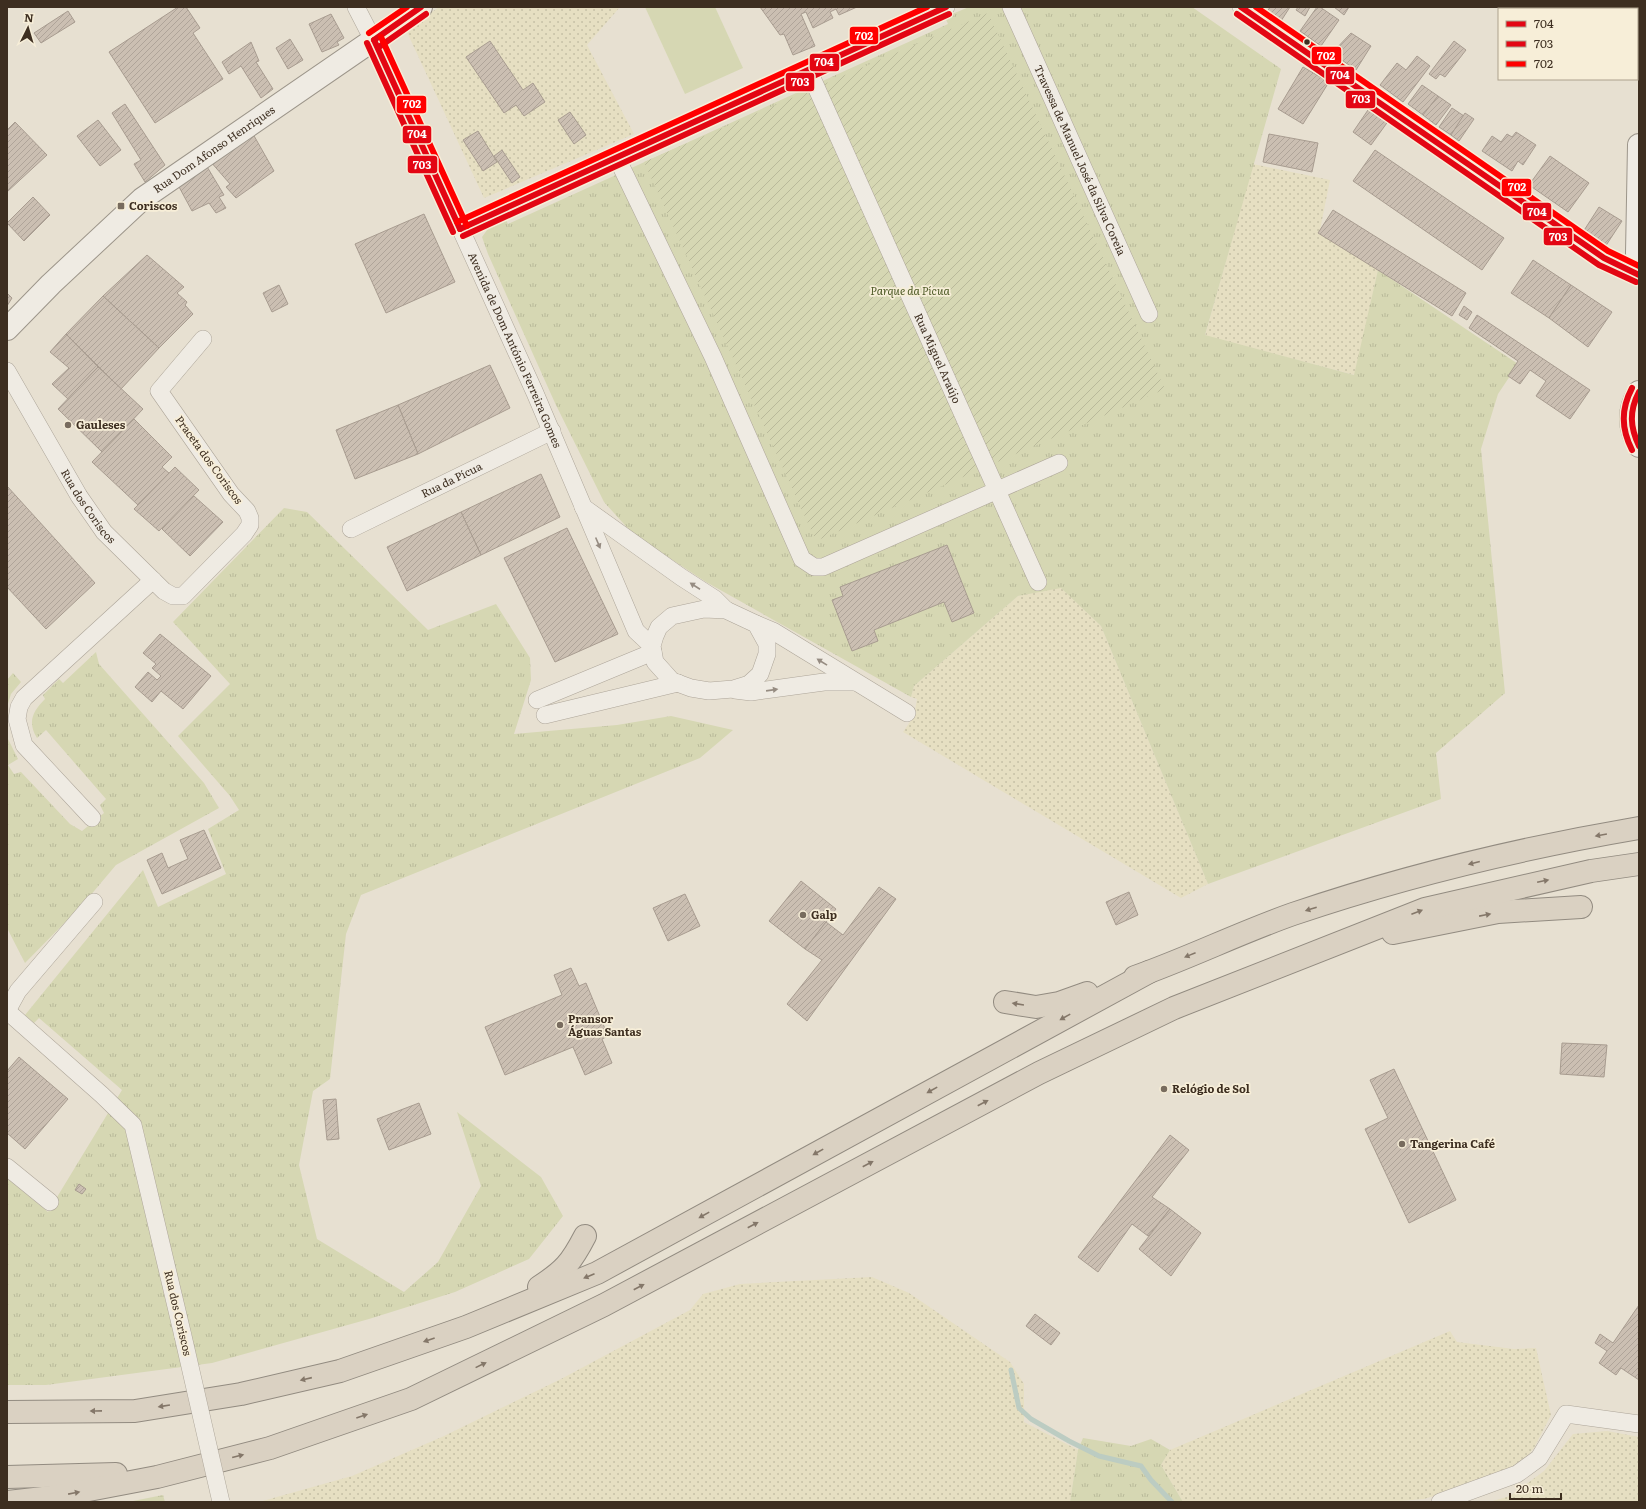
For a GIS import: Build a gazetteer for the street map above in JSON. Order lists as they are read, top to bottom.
{
  "streets": {
    "main road": ["Rua Dom Afonso Henriques"],
    "street": [
      "Travessa de Manuel José da Silva Coreia",
      "Avenida de Dom António Ferreira Gomes",
      "Rua Miguel Araújo",
      "Praceta dos Coriscos",
      "Rua da Pícua",
      "Rua dos Coriscos"
    ]
  },
  "crossings": [
    ["Rua Dom Afonso Henriques", "Avenida de Dom António Ferreira Gomes"],
    ["Avenida de Dom António Ferreira Gomes", "Rua da Pícua"],
    ["Praceta dos Coriscos", "Rua dos Coriscos"]
  ],
  "parks": ["Parque da Pícua"],
  "places": {
    "transit": ["Coriscos"],
    "other": [
      "Gauleses",
      "Galp",
      "Pransor Águas Santas",
      "Relógio de Sol",
      "Tangerina Café"
    ]
  },
  "lines": ["transit line 704", "transit line 702", "transit line 703"],
  "legend": ["704", "703", "702"],
  "scale_bar": "20 m",
  "north": "top"
}
